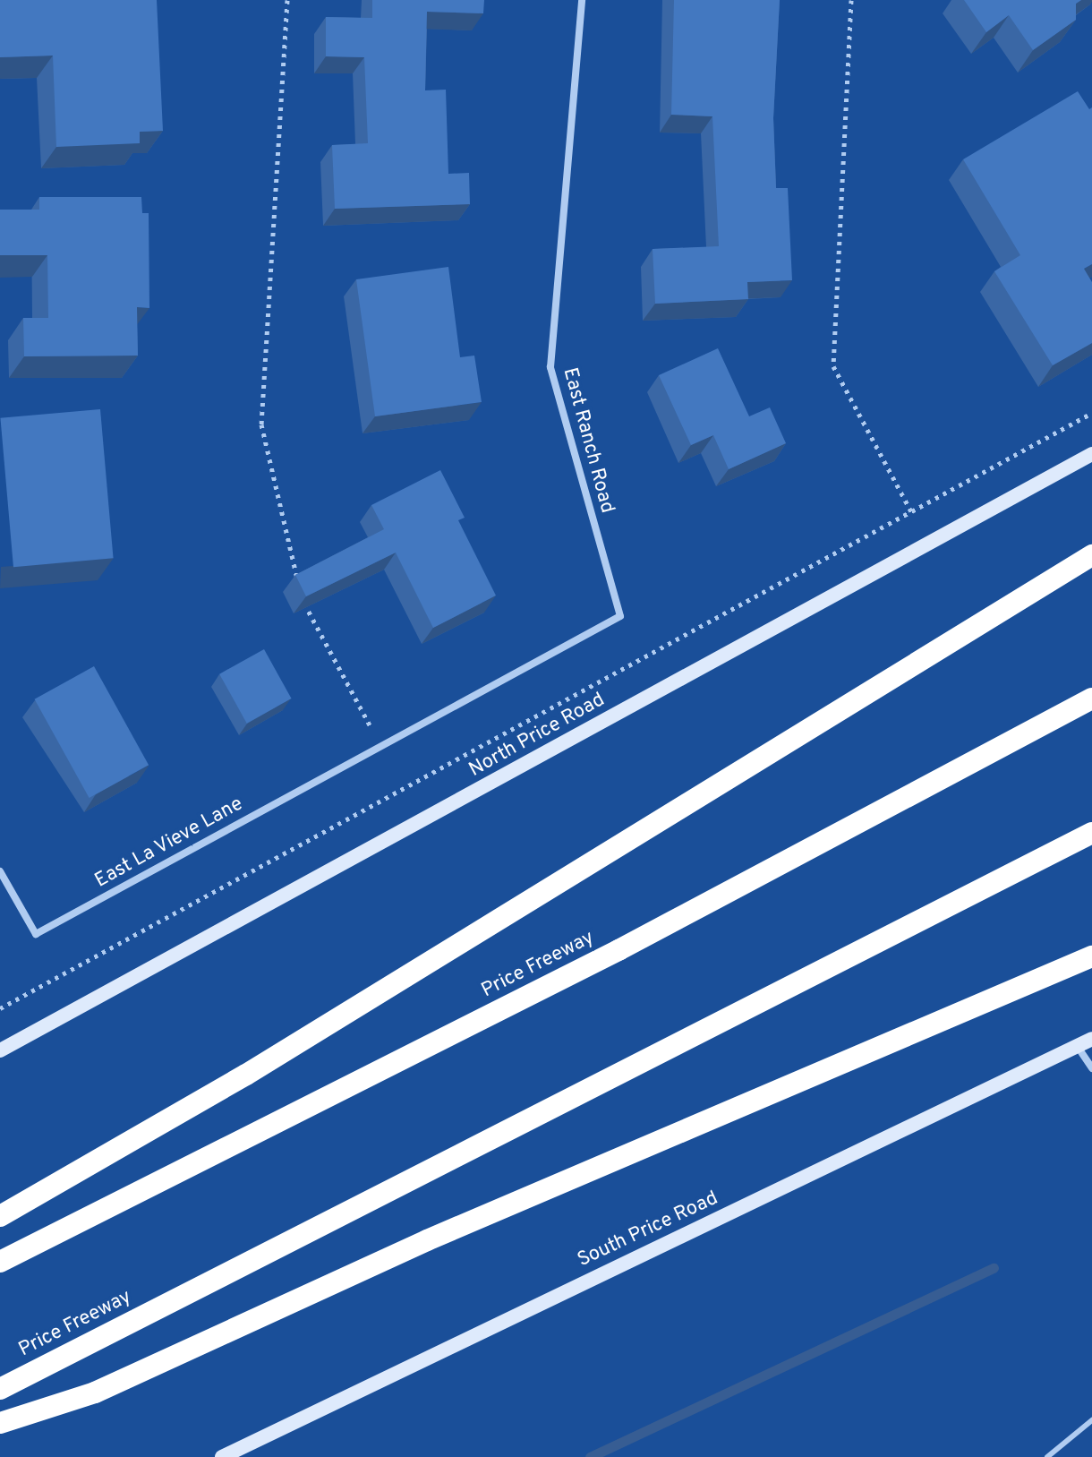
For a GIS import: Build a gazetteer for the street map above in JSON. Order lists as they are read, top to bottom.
{
  "streets": {
    "highway": ["Price Freeway"],
    "main road": ["North Price Road", "South Price Road"],
    "street": ["East Ranch Road", "East La Vieve Lane"]
  },
  "crossings": [
    ["East Ranch Road", "East La Vieve Lane"]
  ]
}
